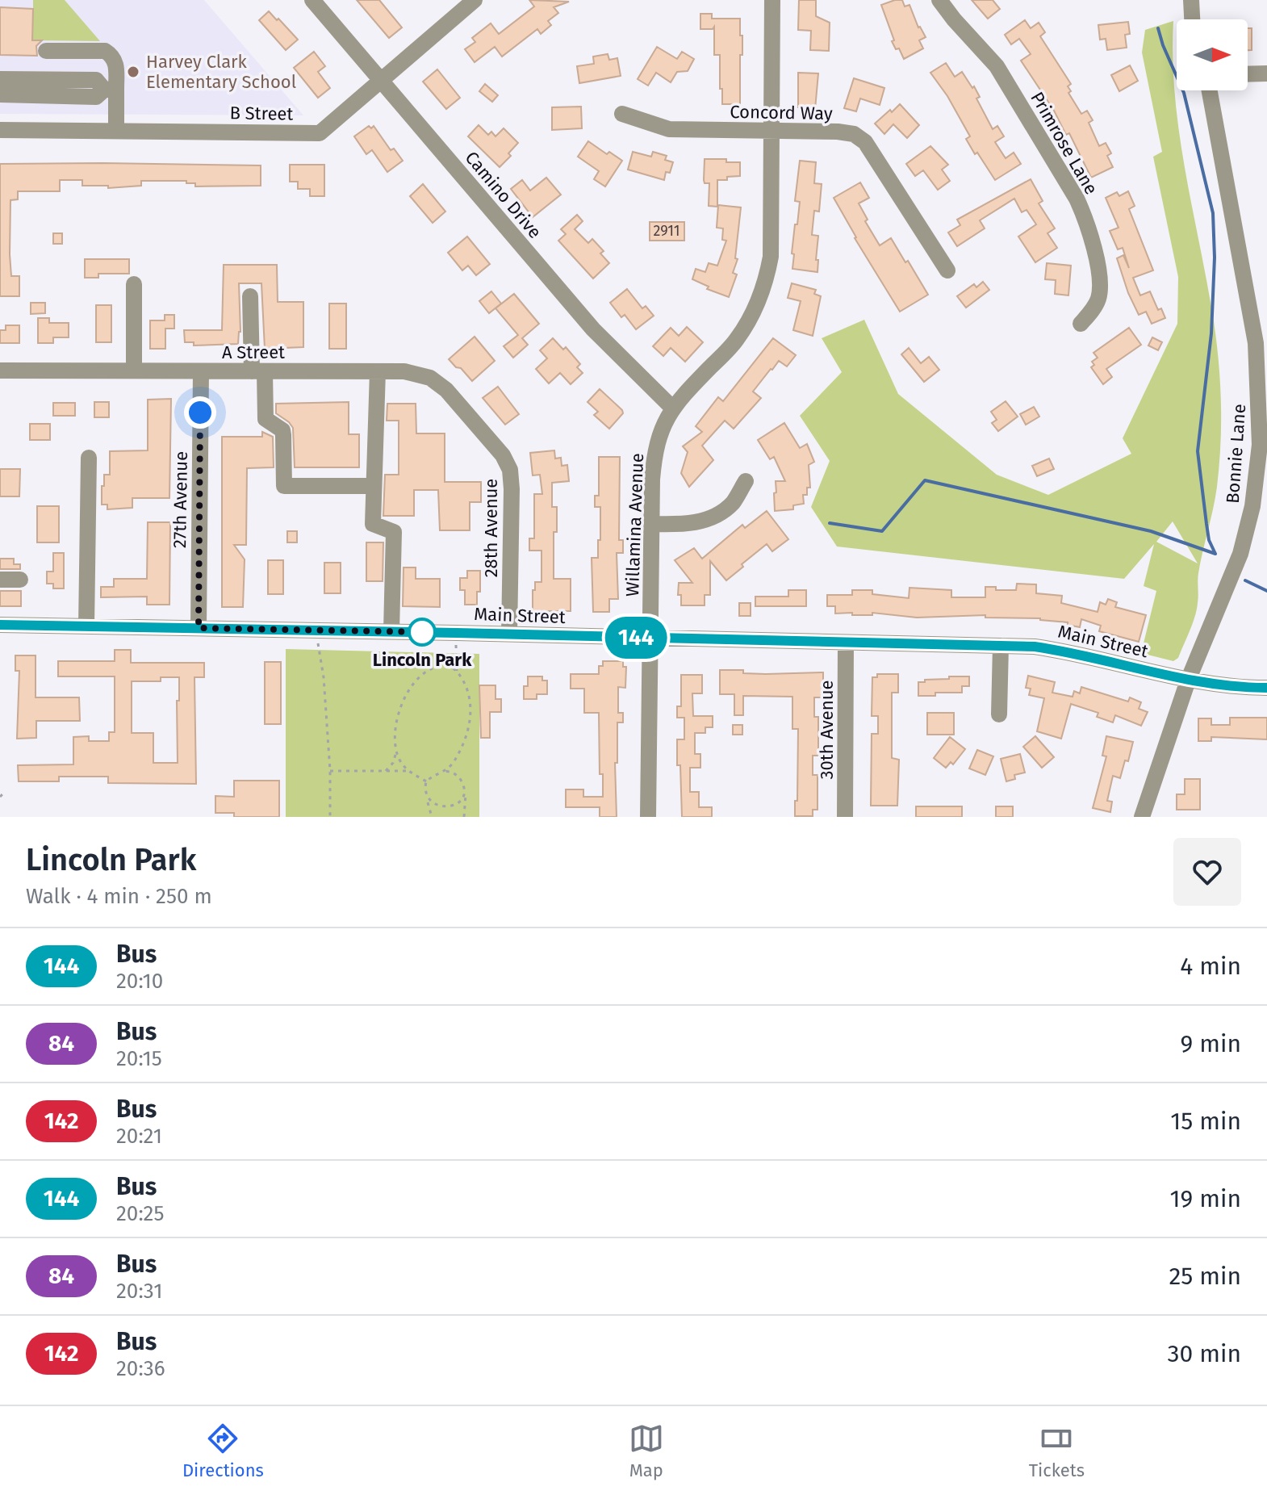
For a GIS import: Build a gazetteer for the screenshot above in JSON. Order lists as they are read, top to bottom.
{
  "streets": {
    "street": [
      "Concord Way",
      "B Street",
      "Primrose Lane",
      "Camino Drive",
      "A Street",
      "Bonnie Lane",
      "27th Avenue",
      "Willamina Avenue",
      "28th Avenue",
      "Main Street",
      "30th Avenue"
    ]
  },
  "crossings": [
    ["Concord Way", "Willamina Avenue"],
    ["B Street", "Camino Drive"],
    ["Camino Drive", "Willamina Avenue"],
    ["A Street", "27th Avenue"],
    ["A Street", "28th Avenue"],
    ["Bonnie Lane", "Main Street"],
    ["27th Avenue", "Main Street"],
    ["Willamina Avenue", "Main Street"],
    ["28th Avenue", "Main Street"],
    ["Main Street", "30th Avenue"]
  ],
  "places": ["Harvey Clark Elementary School", "Lincoln Park"],
  "lines": ["bus line 144"],
  "house_numbers": ["2911"],
  "north": "right",
  "page": {
    "on_map": "144",
    "heading": ["Lincoln Park", "Walk · 4 min · 250 m"],
    "list": [
      {
        "mark": "144",
        "name": "Bus",
        "note": "20:10",
        "value": "4 min"
      },
      {
        "mark": "84",
        "name": "Bus",
        "note": "20:15",
        "value": "9 min"
      },
      {
        "mark": "142",
        "name": "Bus",
        "note": "20:21",
        "value": "15 min"
      },
      {
        "mark": "144",
        "name": "Bus",
        "note": "20:25",
        "value": "19 min"
      },
      {
        "mark": "84",
        "name": "Bus",
        "note": "20:31",
        "value": "25 min"
      },
      {
        "mark": "142",
        "name": "Bus",
        "note": "20:36",
        "value": "30 min"
      }
    ],
    "tabs": ["Directions", "Map", "Tickets"]
  }
}
